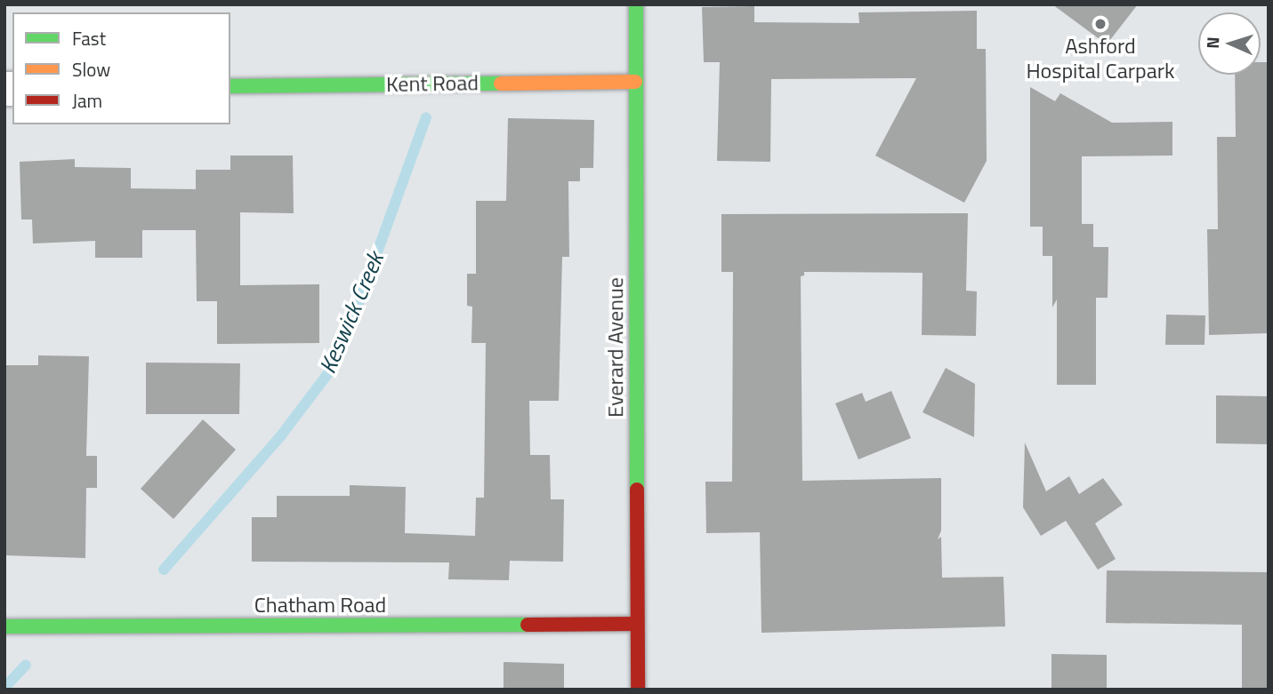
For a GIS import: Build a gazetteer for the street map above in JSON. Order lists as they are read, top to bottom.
{
  "streets": {
    "street": ["Kent Road", "Everard Avenue", "Chatham Road"]
  },
  "crossings": [
    ["Kent Road", "Everard Avenue"],
    ["Everard Avenue", "Chatham Road"]
  ],
  "water": ["Keswick Creek"],
  "places": ["Ashford Hospital Carpark"],
  "legend": ["Fast", "Slow", "Jam"],
  "north": "left"
}
